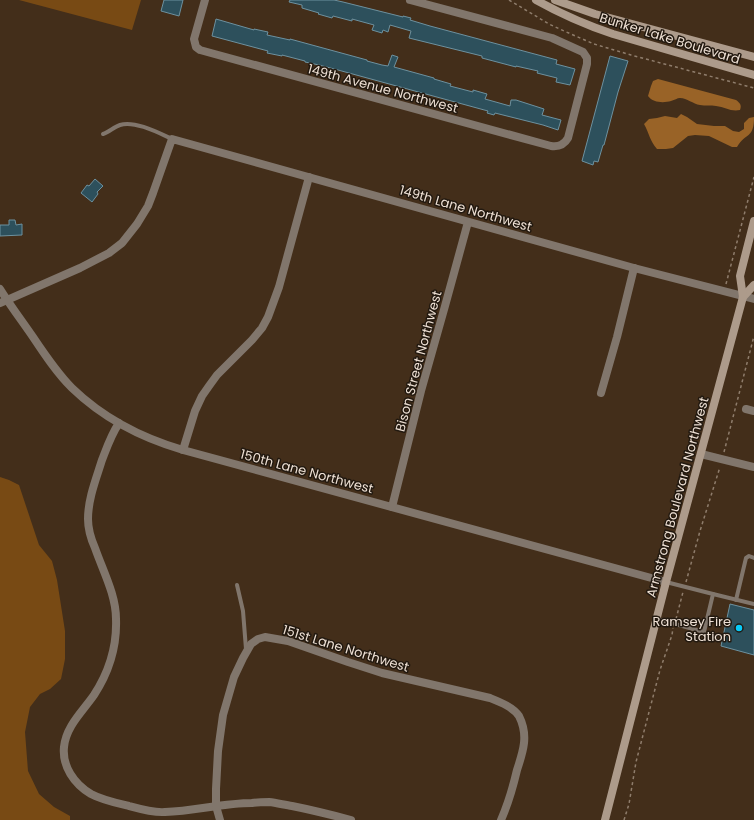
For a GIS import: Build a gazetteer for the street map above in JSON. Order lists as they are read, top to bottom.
{
  "streets": {
    "main road": ["Bunker Lake Boulevard", "Armstrong Boulevard Northwest"],
    "street": [
      "149th Avenue Northwest",
      "149th Lane Northwest",
      "Bison Street Northwest",
      "150th Lane Northwest",
      "151st Lane Northwest"
    ]
  },
  "crossings": [
    ["149th Lane Northwest", "Bison Street Northwest"],
    ["149th Lane Northwest", "Armstrong Boulevard Northwest"],
    ["Bison Street Northwest", "150th Lane Northwest"],
    ["150th Lane Northwest", "Armstrong Boulevard Northwest"]
  ],
  "places": ["Ramsey Fire Station"]
}
